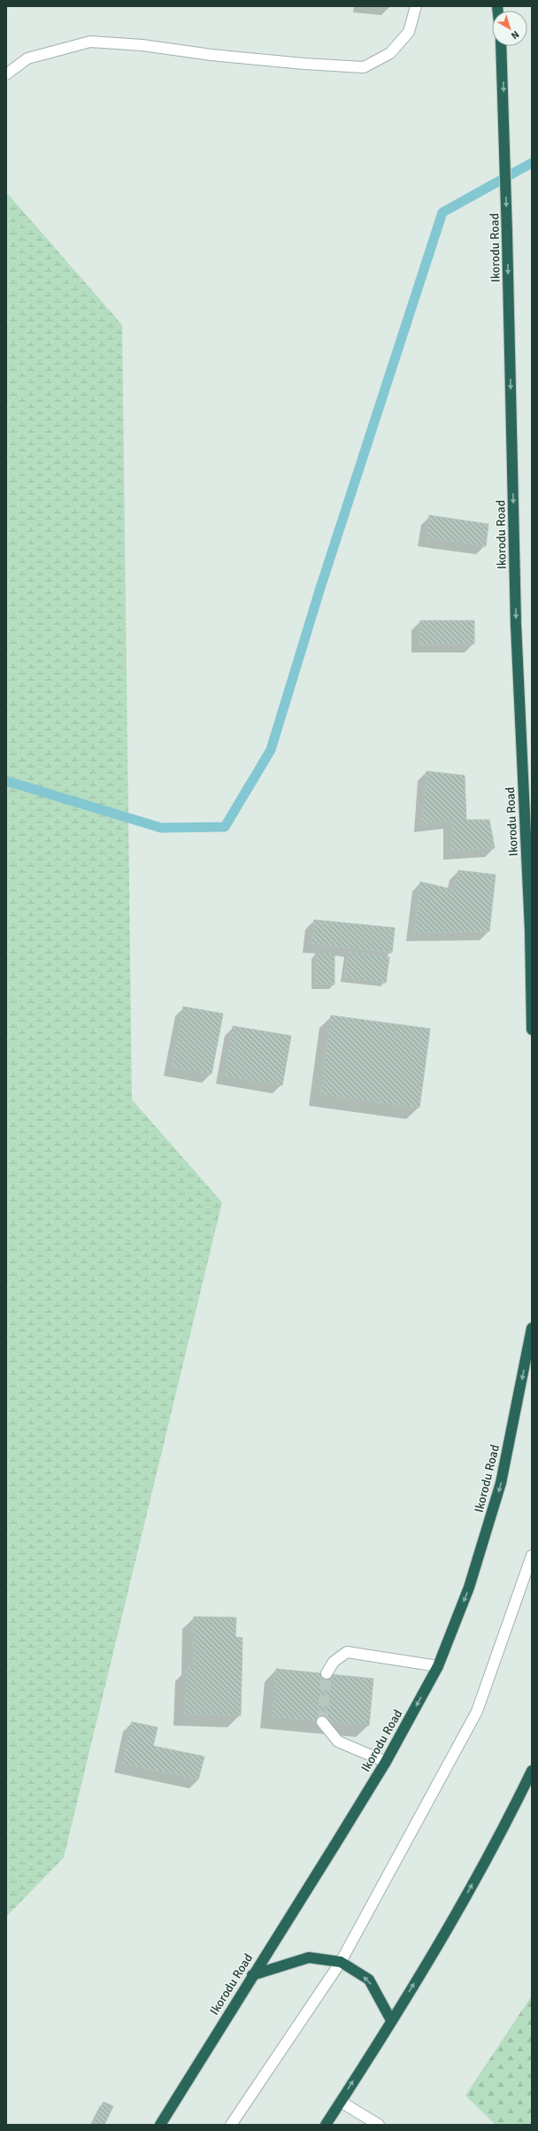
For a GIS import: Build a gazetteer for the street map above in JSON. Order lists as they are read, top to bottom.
{
  "streets": {
    "highway": ["Ikorodu Road"]
  },
  "one_way": ["Ikorodu Road"],
  "north": "bottom right"
}
